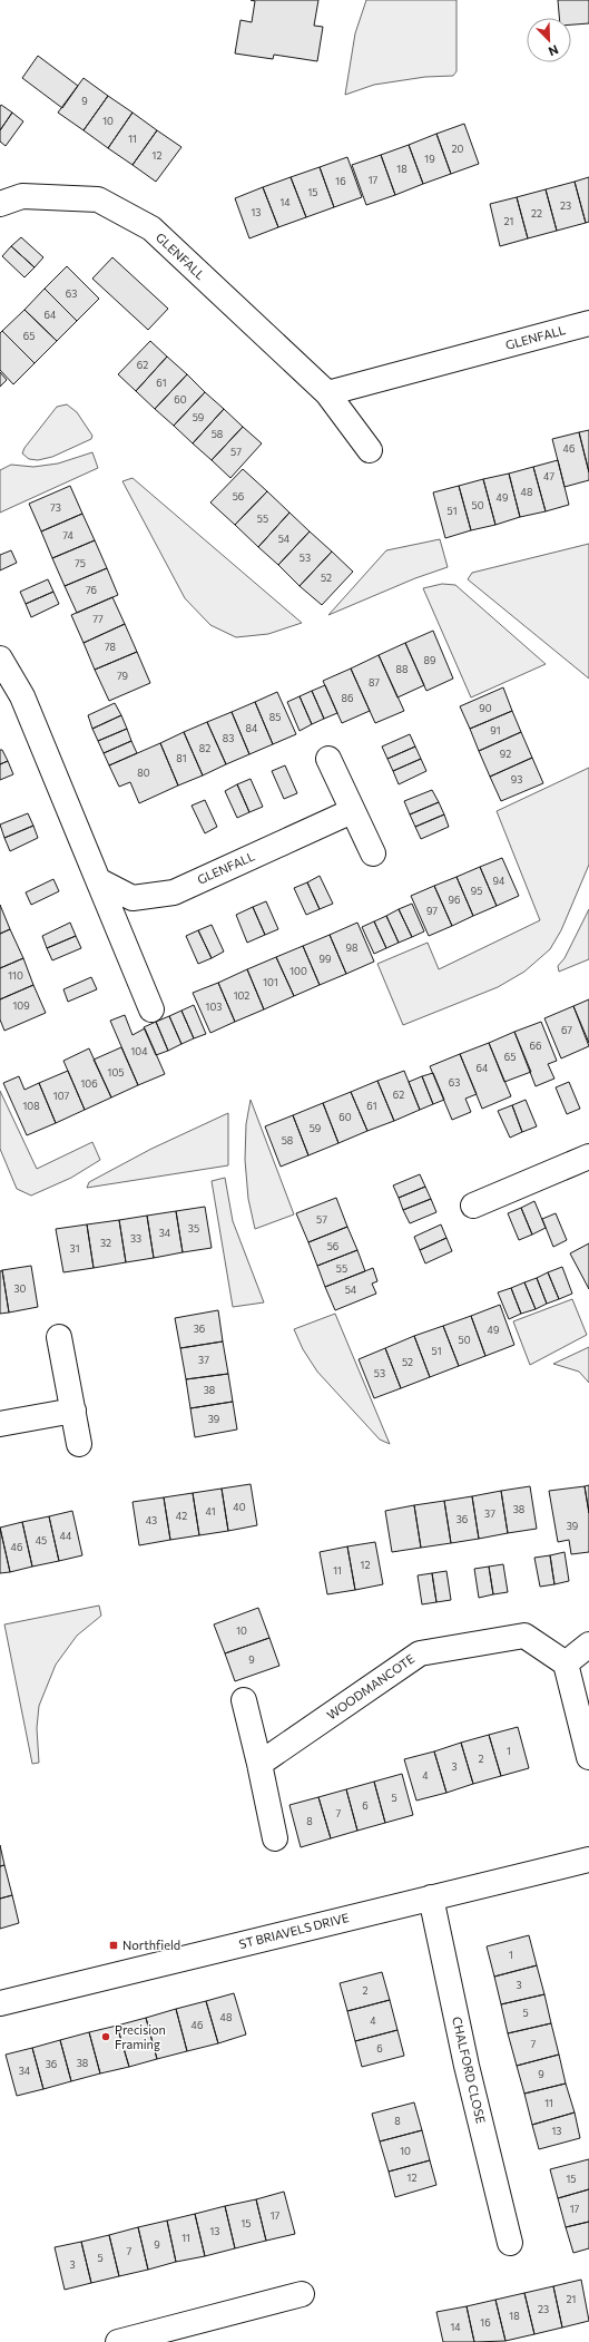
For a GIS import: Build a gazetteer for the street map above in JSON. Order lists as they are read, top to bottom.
{
  "streets": {
    "street": [
      "GLENFALL",
      "WOODMANCOTE",
      "ST BRIAVELS DRIVE",
      "CHALFORD CLOSE"
    ]
  },
  "crossings": [
    ["ST BRIAVELS DRIVE", "CHALFORD CLOSE"]
  ],
  "places": {
    "transit": ["Northfield"],
    "other": ["Precision Framing"]
  },
  "house_numbers": [
    "9",
    "10",
    "11",
    "20",
    "12",
    "19",
    "18",
    "17",
    "16",
    "15",
    "14",
    "23",
    "13",
    "22",
    "21",
    "63",
    "64",
    "65",
    "62",
    "61",
    "60",
    "59",
    "58",
    "46",
    "57",
    "47",
    "48",
    "56",
    "49",
    "50",
    "73",
    "51",
    "55",
    "74",
    "54",
    "53",
    "75",
    "52",
    "76",
    "77",
    "78",
    "89",
    "88",
    "79",
    "87",
    "86",
    "90",
    "85",
    "84",
    "91",
    "83",
    "82",
    "92",
    "81",
    "80",
    "93",
    "94",
    "95",
    "96",
    "97",
    "98",
    "99",
    "100",
    "110",
    "101",
    "102",
    "109",
    "103",
    "67",
    "66",
    "104",
    "65",
    "64",
    "105",
    "63",
    "106",
    "62",
    "107",
    "108",
    "61",
    "60",
    "59",
    "58",
    "57",
    "35",
    "34",
    "33",
    "32",
    "56",
    "31",
    "55",
    "30",
    "54",
    "36",
    "49",
    "50",
    "51",
    "37",
    "52",
    "53",
    "38",
    "39",
    "40",
    "38",
    "41",
    "37",
    "42",
    "36",
    "43",
    "39",
    "44",
    "45",
    "46",
    "12",
    "11",
    "10",
    "9",
    "1",
    "2",
    "3",
    "4",
    "5",
    "6",
    "7",
    "8",
    "1",
    "3",
    "2",
    "5",
    "48",
    "4",
    "46",
    "7",
    "6",
    "38",
    "36",
    "34",
    "9",
    "11",
    "8",
    "13",
    "10",
    "12",
    "15",
    "17",
    "17",
    "15",
    "13",
    "11",
    "9",
    "7",
    "5",
    "3",
    "21",
    "23",
    "18",
    "16",
    "14"
  ],
  "north": "bottom right"
}
